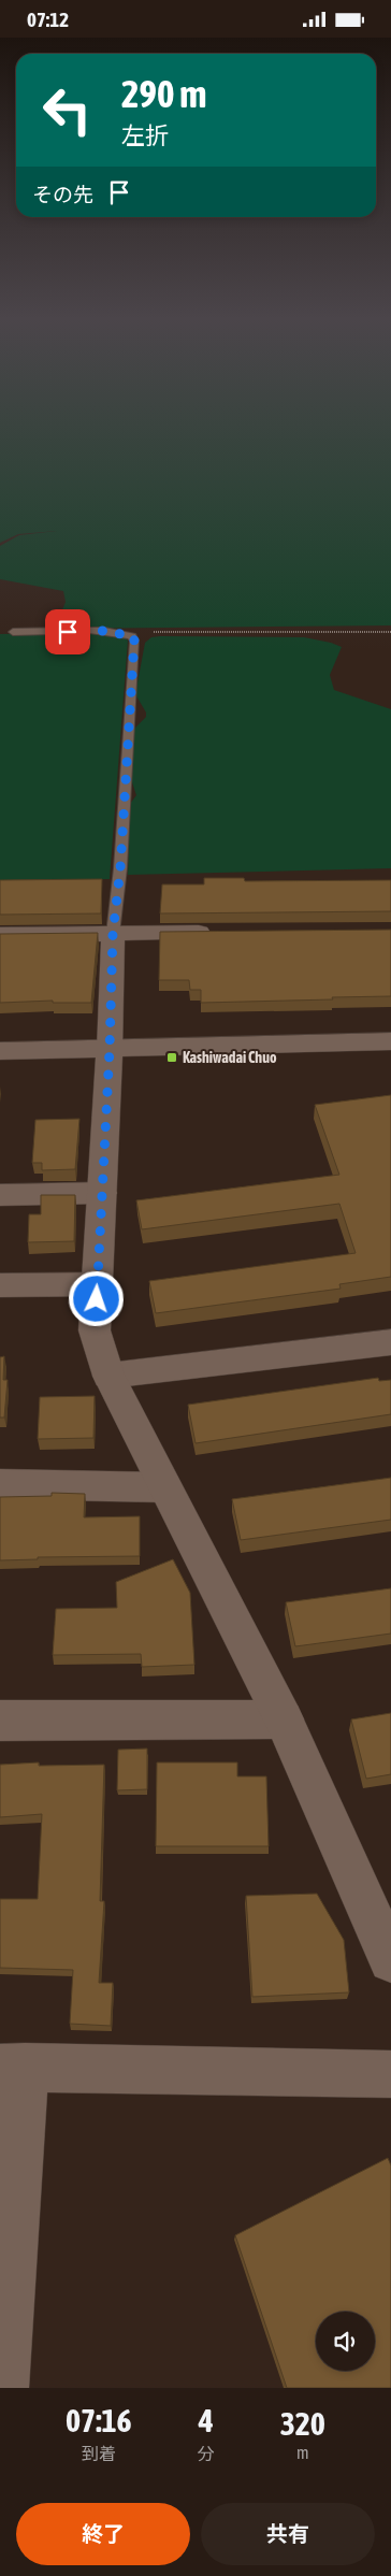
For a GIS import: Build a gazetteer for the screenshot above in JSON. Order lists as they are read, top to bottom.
{
  "places": {
    "transit": ["Kashiwadai Chuo"]
  },
  "page": {
    "status": "07:12",
    "turn": ["290 m", "左折"],
    "then": "その先",
    "eta": [
      "07:16",
      "到着",
      "4",
      "分",
      "320",
      "m"
    ],
    "buttons": ["終了", "共有"]
  }
}
